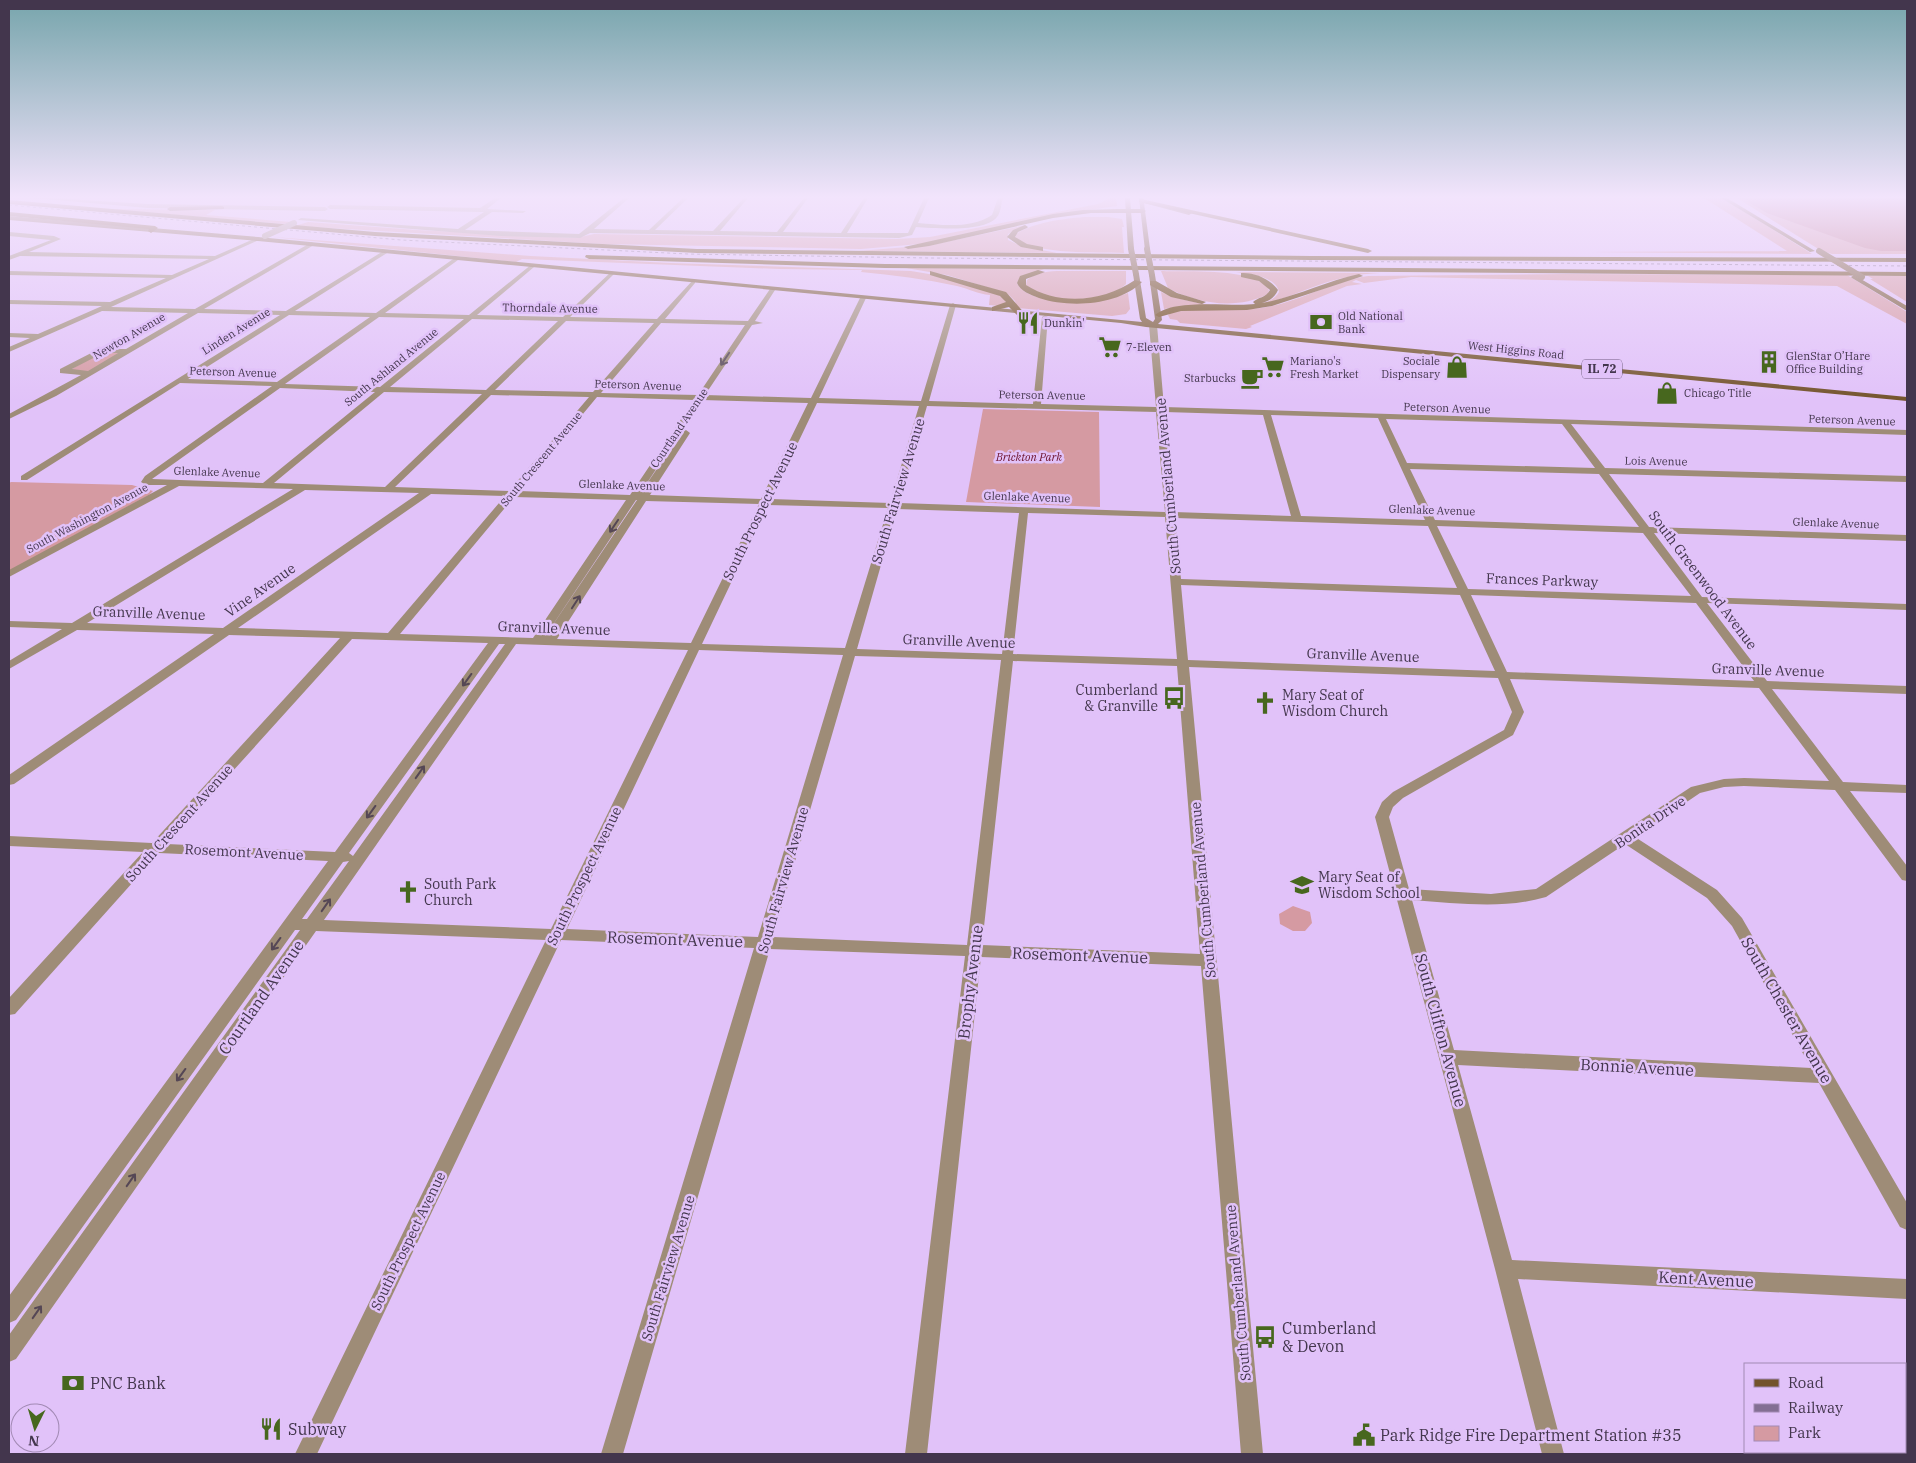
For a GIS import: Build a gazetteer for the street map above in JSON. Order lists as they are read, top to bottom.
{
  "streets": {
    "main road": ["West Higgins Road", "IL 72"],
    "street": [
      "Thorndale Avenue",
      "Linden Avenue",
      "Newton Avenue",
      "South Ashland Avenue",
      "Peterson Avenue",
      "Courtland Avenue",
      "South Crescent Avenue",
      "Lois Avenue",
      "Glenlake Avenue",
      "South Cumberland Avenue",
      "South Fairview Avenue",
      "South Prospect Avenue",
      "South Washington Avenue",
      "Frances Parkway",
      "South Greenwood Avenue",
      "Vine Avenue",
      "Granville Avenue",
      "Bonita Drive",
      "Rosemont Avenue",
      "Brophy Avenue",
      "South Chester Avenue",
      "South Clifton Avenue",
      "Bonnie Avenue",
      "Kent Avenue"
    ]
  },
  "crossings": [
    ["Thorndale Avenue", "Linden Avenue"],
    ["Thorndale Avenue", "Newton Avenue"],
    ["Thorndale Avenue", "South Ashland Avenue"],
    ["Thorndale Avenue", "Courtland Avenue"],
    ["Thorndale Avenue", "South Crescent Avenue"],
    ["Thorndale Avenue", "South Washington Avenue"],
    ["Linden Avenue", "Peterson Avenue"],
    ["West Higgins Road", "Courtland Avenue"],
    ["West Higgins Road", "South Crescent Avenue"],
    ["West Higgins Road", "South Cumberland Avenue"],
    ["West Higgins Road", "South Fairview Avenue"],
    ["West Higgins Road", "South Prospect Avenue"],
    ["South Ashland Avenue", "Peterson Avenue"],
    ["South Ashland Avenue", "Glenlake Avenue"],
    ["Peterson Avenue", "Courtland Avenue"],
    ["Peterson Avenue", "South Crescent Avenue"],
    ["Peterson Avenue", "South Cumberland Avenue"],
    ["Peterson Avenue", "South Fairview Avenue"],
    ["Peterson Avenue", "South Prospect Avenue"],
    ["Peterson Avenue", "South Washington Avenue"],
    ["Peterson Avenue", "South Greenwood Avenue"],
    ["Peterson Avenue", "South Clifton Avenue"],
    ["Courtland Avenue", "Glenlake Avenue"],
    ["Courtland Avenue", "Granville Avenue"],
    ["Courtland Avenue", "Rosemont Avenue"],
    ["South Crescent Avenue", "Glenlake Avenue"],
    ["South Crescent Avenue", "Granville Avenue"],
    ["South Crescent Avenue", "Rosemont Avenue"],
    ["Lois Avenue", "South Greenwood Avenue"],
    ["Lois Avenue", "South Clifton Avenue"],
    ["Glenlake Avenue", "South Cumberland Avenue"],
    ["Glenlake Avenue", "South Fairview Avenue"],
    ["Glenlake Avenue", "South Prospect Avenue"],
    ["Glenlake Avenue", "South Washington Avenue"],
    ["Glenlake Avenue", "South Greenwood Avenue"],
    ["Glenlake Avenue", "Vine Avenue"],
    ["Glenlake Avenue", "Brophy Avenue"],
    ["Glenlake Avenue", "South Clifton Avenue"],
    ["South Cumberland Avenue", "Frances Parkway"],
    ["South Cumberland Avenue", "Granville Avenue"],
    ["South Cumberland Avenue", "Rosemont Avenue"],
    ["South Fairview Avenue", "Granville Avenue"],
    ["South Fairview Avenue", "Rosemont Avenue"],
    ["South Prospect Avenue", "Granville Avenue"],
    ["South Prospect Avenue", "Rosemont Avenue"],
    ["Frances Parkway", "South Greenwood Avenue"],
    ["Frances Parkway", "South Clifton Avenue"],
    ["South Greenwood Avenue", "Granville Avenue"],
    ["South Greenwood Avenue", "Bonita Drive"],
    ["Vine Avenue", "Granville Avenue"],
    ["Granville Avenue", "Brophy Avenue"],
    ["Granville Avenue", "South Clifton Avenue"],
    ["Bonita Drive", "South Chester Avenue"],
    ["Bonita Drive", "South Clifton Avenue"],
    ["Rosemont Avenue", "Brophy Avenue"],
    ["South Chester Avenue", "Bonnie Avenue"],
    ["South Clifton Avenue", "Bonnie Avenue"],
    ["South Clifton Avenue", "Kent Avenue"]
  ],
  "parks": ["Brickton Park"],
  "places": {
    "bank": ["Old National Bank", "PNC Bank"],
    "restaurant": ["Dunkin'", "Subway"],
    "supermarket": ["7-Eleven", "Mariano's Fresh Market"],
    "building": ["GlenStar O’Hare Office Building"],
    "shop": ["Sociale Dispensary", "Chicago Title"],
    "cafe": ["Starbucks"],
    "bus stop": ["Cumberland & Granville", "Cumberland & Devon"],
    "church": ["Mary Seat of Wisdom Church", "South Park Church"],
    "school or university": ["Mary Seat of Wisdom School"],
    "public building": ["Park Ridge Fire Department Station #35"]
  },
  "legend": ["Road", "Railway", "Park"],
  "north": "bottom"
}
